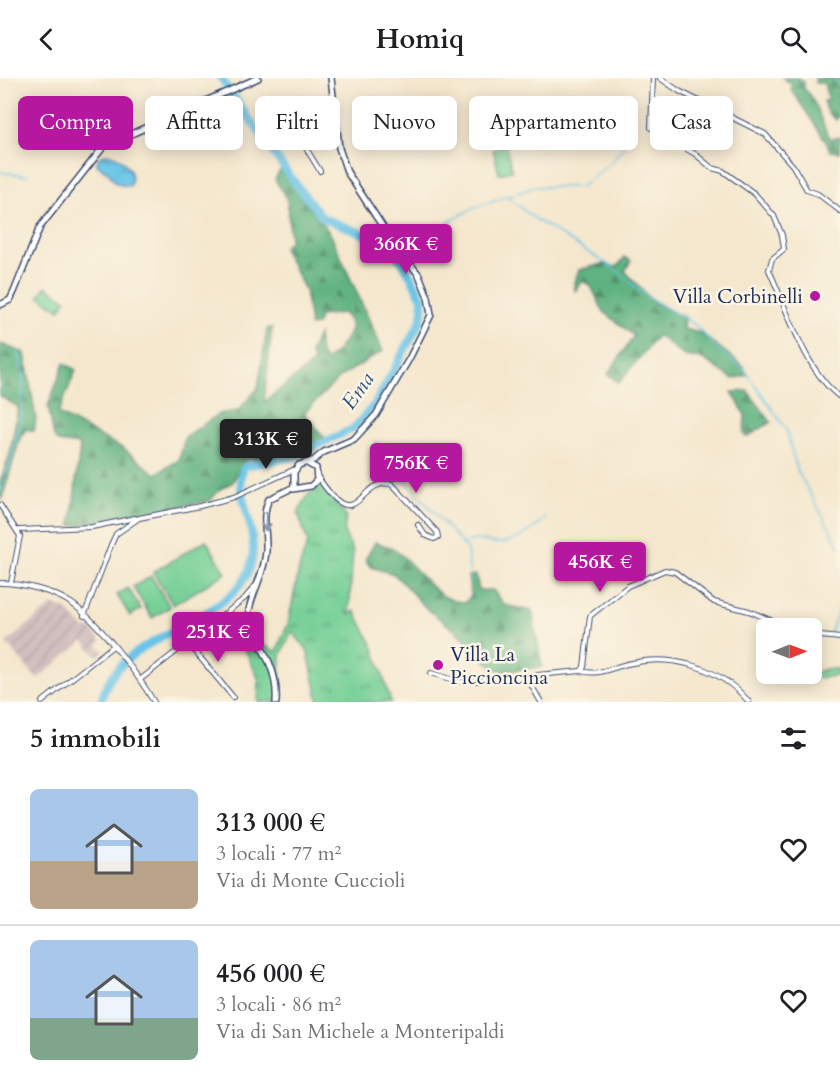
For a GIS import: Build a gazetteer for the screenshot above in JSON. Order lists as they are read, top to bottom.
{
  "water": ["Ema"],
  "places": ["Villa Corbinelli", "Villa La Piccioncina"],
  "north": "right",
  "page": {
    "header": "Homiq",
    "chip": [
      "Compra",
      "Affitta",
      "Filtri",
      "Nuovo",
      "Appartamento",
      "Casa"
    ],
    "price": [
      "366K €",
      "313K €",
      "756K €",
      "456K €",
      "251K €"
    ],
    "heading": "5 immobili",
    "list": [
      {
        "name": "313 000 €",
        "note": "3 locali · 77 m² · Via di Monte Cuccioli"
      },
      {
        "name": "456 000 €",
        "note": "3 locali · 86 m² · Via di San Michele a Monteripaldi"
      }
    ]
  }
}
